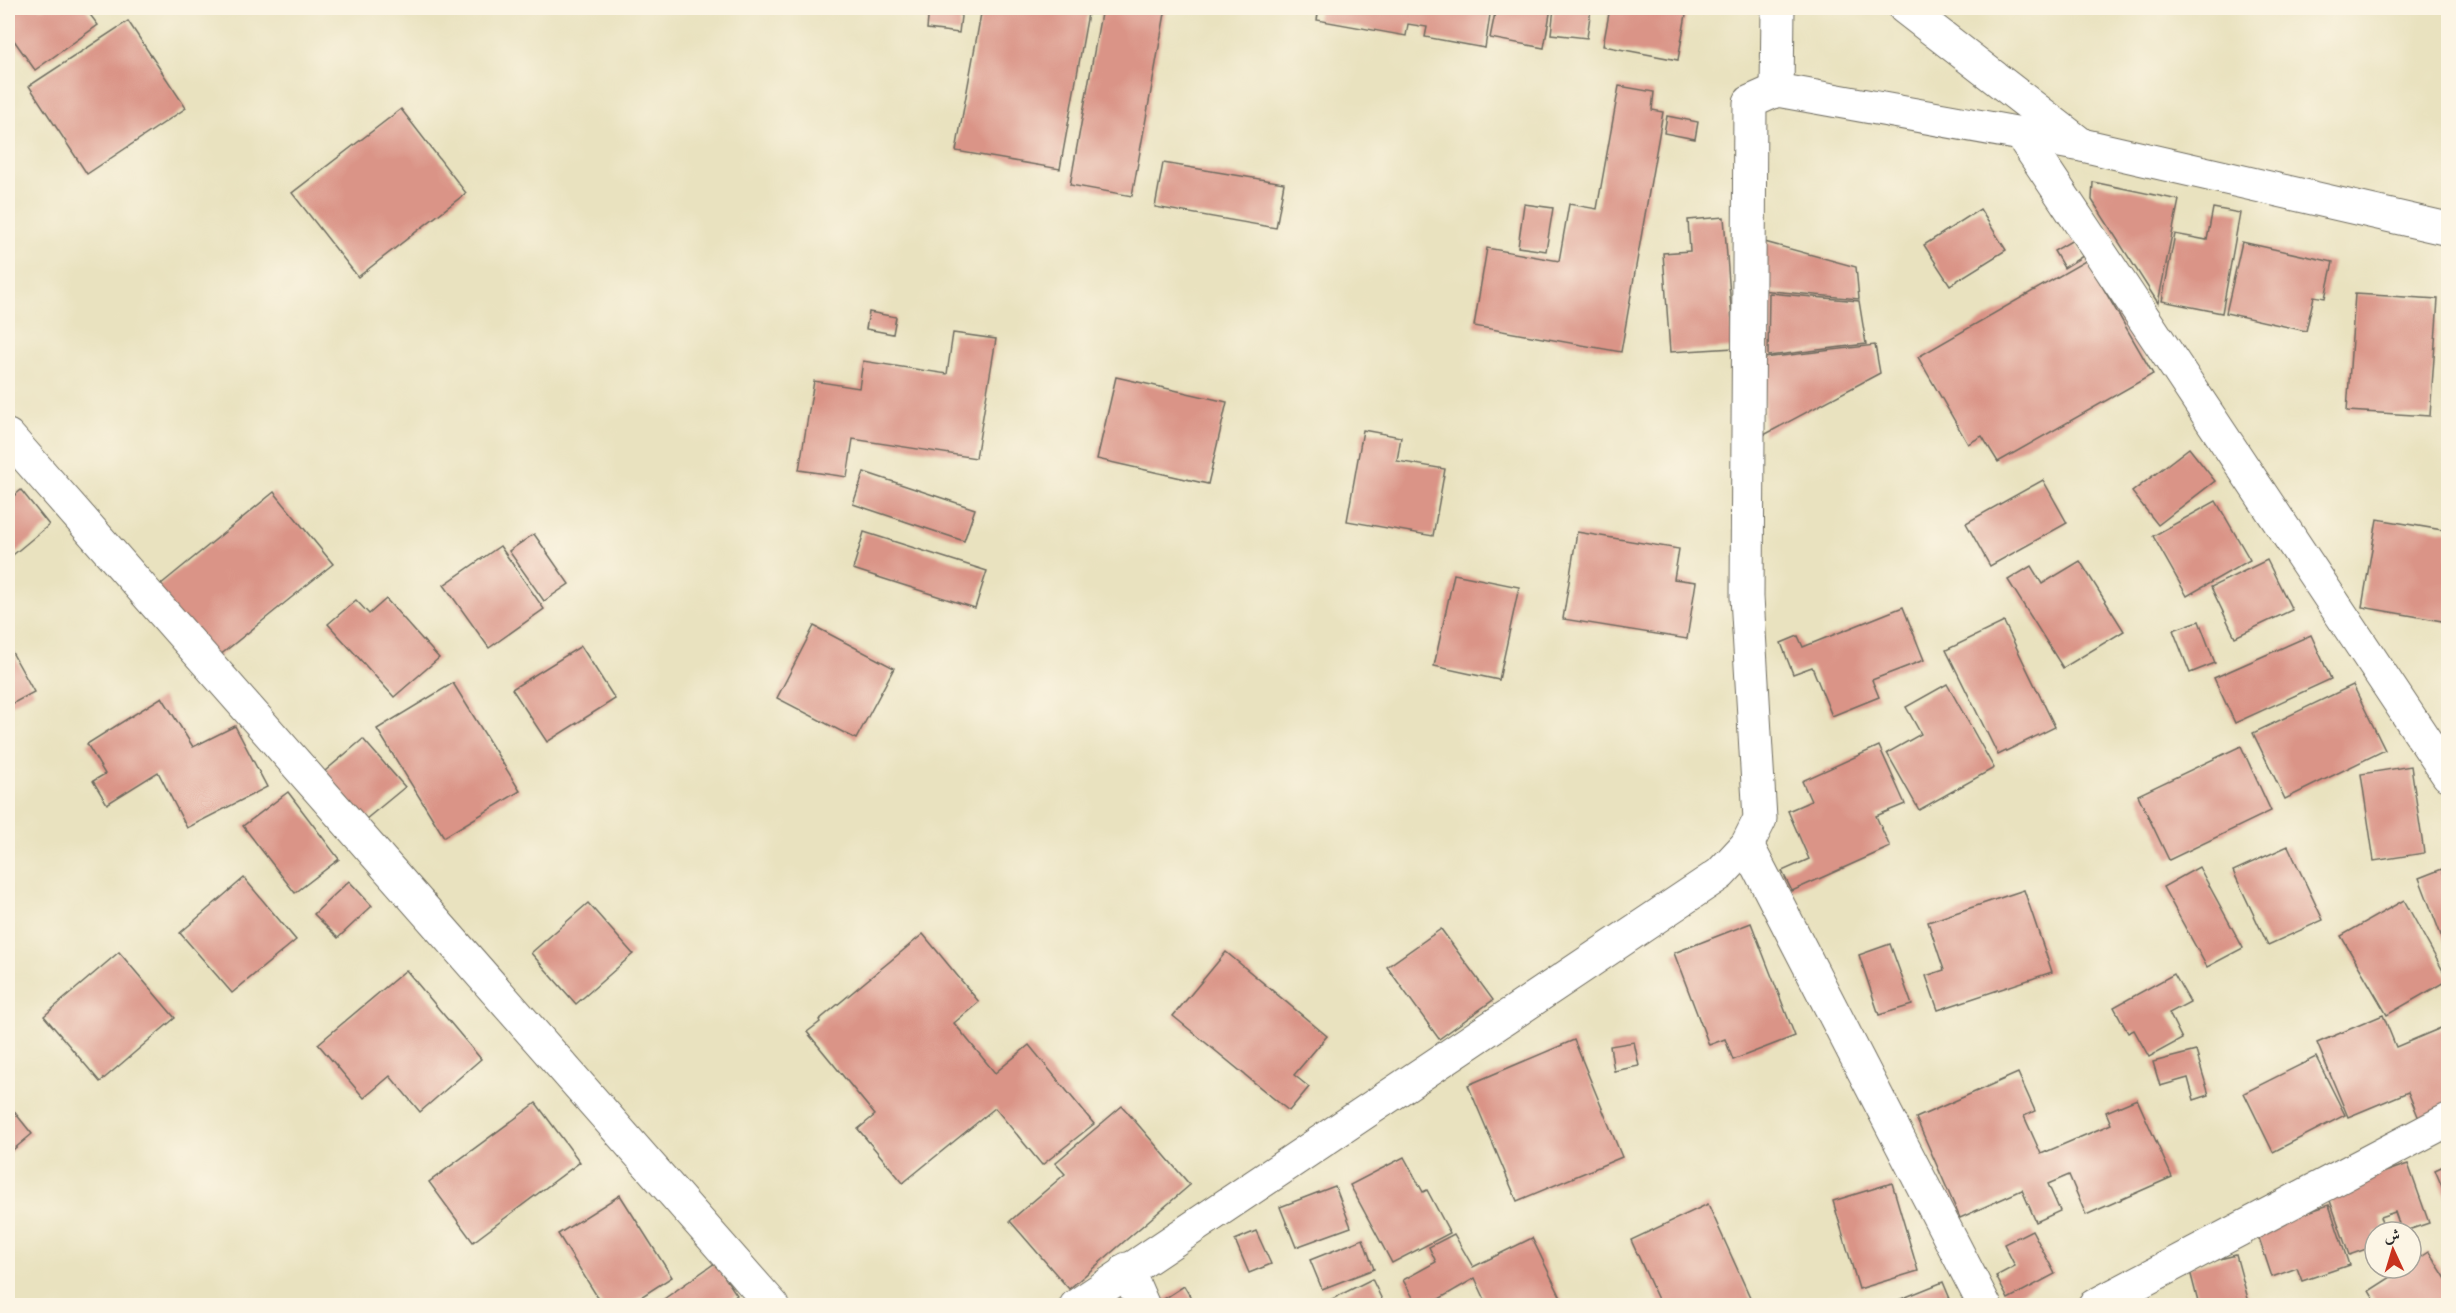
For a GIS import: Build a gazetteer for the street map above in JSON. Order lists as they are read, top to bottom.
{
  "north": "top"
}
